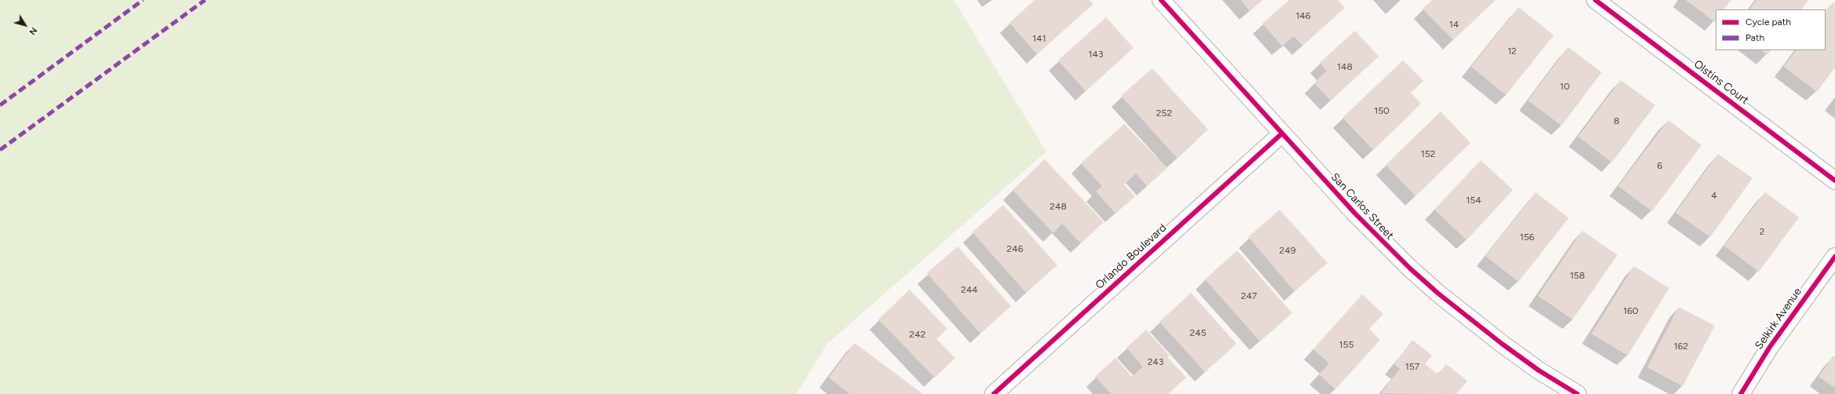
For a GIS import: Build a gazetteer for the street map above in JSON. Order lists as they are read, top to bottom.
{
  "streets": {
    "street": [
      "Olstins Court",
      "San Carlos Street",
      "Orlando Boulevard",
      "Selkirk Avenue"
    ]
  },
  "crossings": [
    ["San Carlos Street", "Orlando Boulevard"]
  ],
  "house_numbers": [
    "146",
    "14",
    "141",
    "12",
    "143",
    "148",
    "10",
    "150",
    "252",
    "8",
    "152",
    "6",
    "4",
    "154",
    "248",
    "2",
    "156",
    "246",
    "249",
    "158",
    "244",
    "247",
    "160",
    "245",
    "242",
    "155",
    "162",
    "243",
    "157"
  ],
  "legend": ["Cycle path", "Path"],
  "north": "bottom right"
}
